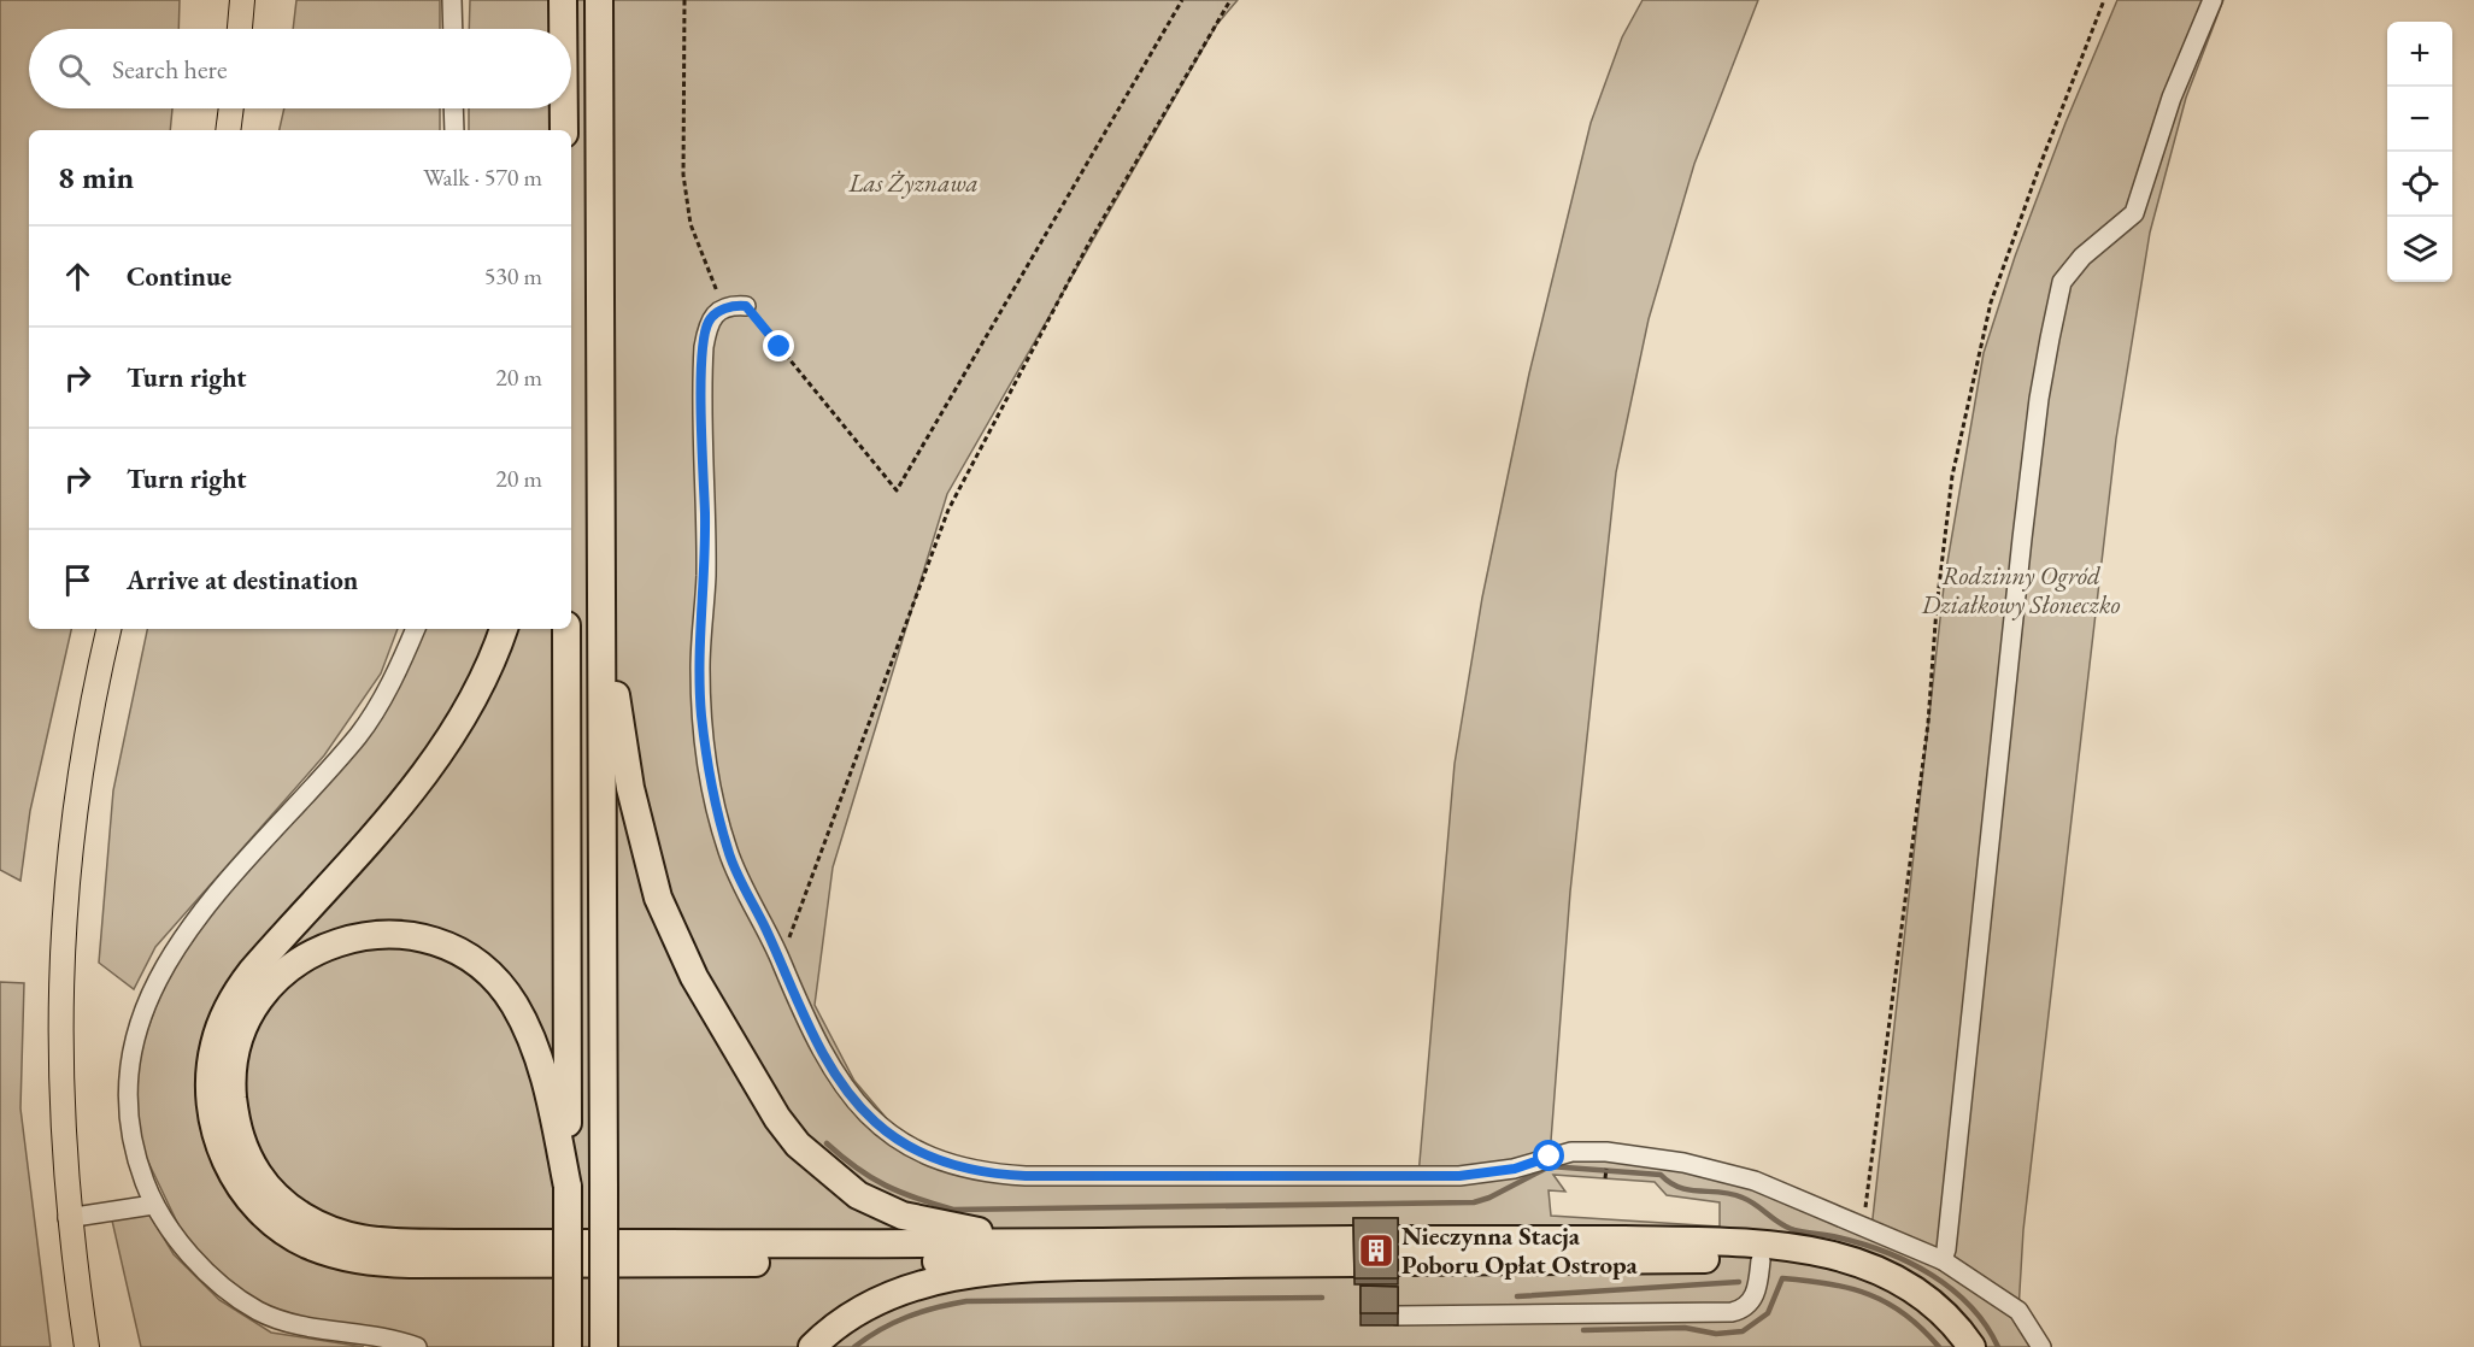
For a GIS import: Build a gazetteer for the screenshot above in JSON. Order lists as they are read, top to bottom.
{
  "parks": ["Las Żyznawa", "Rodzinny Ogród Działkowy Słoneczko"],
  "places": {
    "building": ["Nieczynna Stacja Poboru Opłat Ostropa"]
  },
  "page": {
    "map_buttons": ["+", "−"],
    "search": "Search here",
    "heading": ["8 min", "Walk · 570 m"],
    "list": [
      ["Continue", "530 m"],
      ["Turn right", "20 m"],
      ["Turn right", "20 m"],
      "Arrive at destination"
    ]
  }
}
